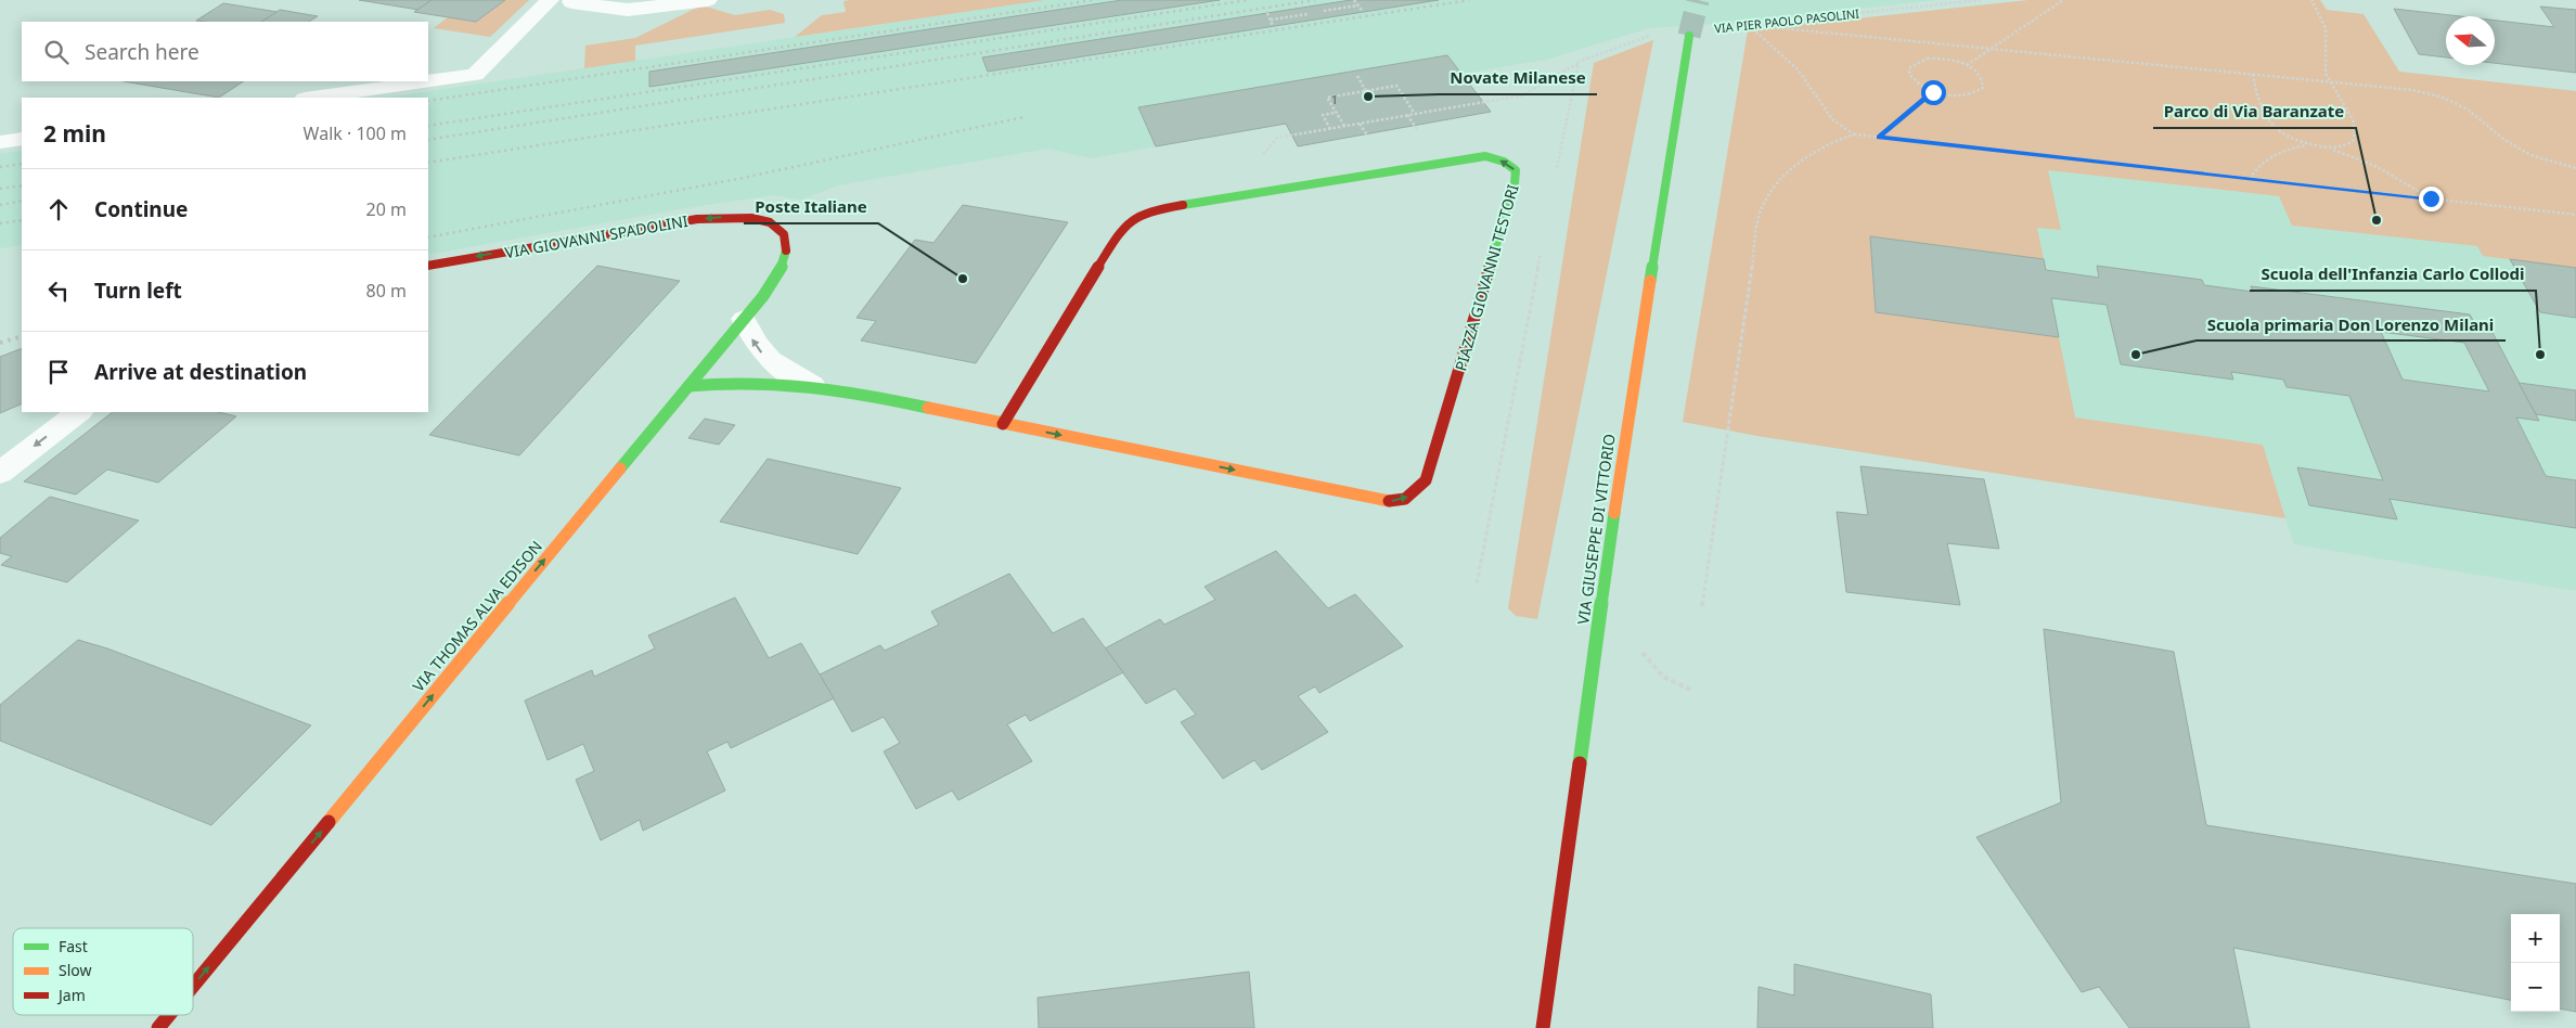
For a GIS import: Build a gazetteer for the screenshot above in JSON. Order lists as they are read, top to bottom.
{
  "streets": {
    "street": [
      "VIA GIOVANNI SPADOLINI",
      "PIAZZA GIOVANNI TESTORI",
      "VIA GIUSEPPE DI VITTORIO",
      "VIA THOMAS ALVA EDISON"
    ],
    "path": ["VIA PIER PAOLO PASOLINI"]
  },
  "crossings": [
    ["VIA GIOVANNI SPADOLINI", "VIA THOMAS ALVA EDISON"],
    ["PIAZZA GIOVANNI TESTORI", "VIA THOMAS ALVA EDISON"]
  ],
  "one_way": ["VIA GIOVANNI SPADOLINI", "VIA THOMAS ALVA EDISON"],
  "places": [
    "Novate Milanese",
    "Parco di Via Baranzate",
    "Poste Italiane",
    "Scuola primaria Don Lorenzo Milani",
    "Scuola dell'Infanzia Carlo Collodi"
  ],
  "house_numbers": ["1"],
  "legend": ["Fast", "Slow", "Jam"],
  "north": "left",
  "page": {
    "search": "Search here",
    "heading": ["2 min", "Walk · 100 m"],
    "list": [
      ["Continue", "20 m"],
      ["Turn left", "80 m"],
      "Arrive at destination"
    ],
    "map_buttons": ["+", "−"]
  }
}
